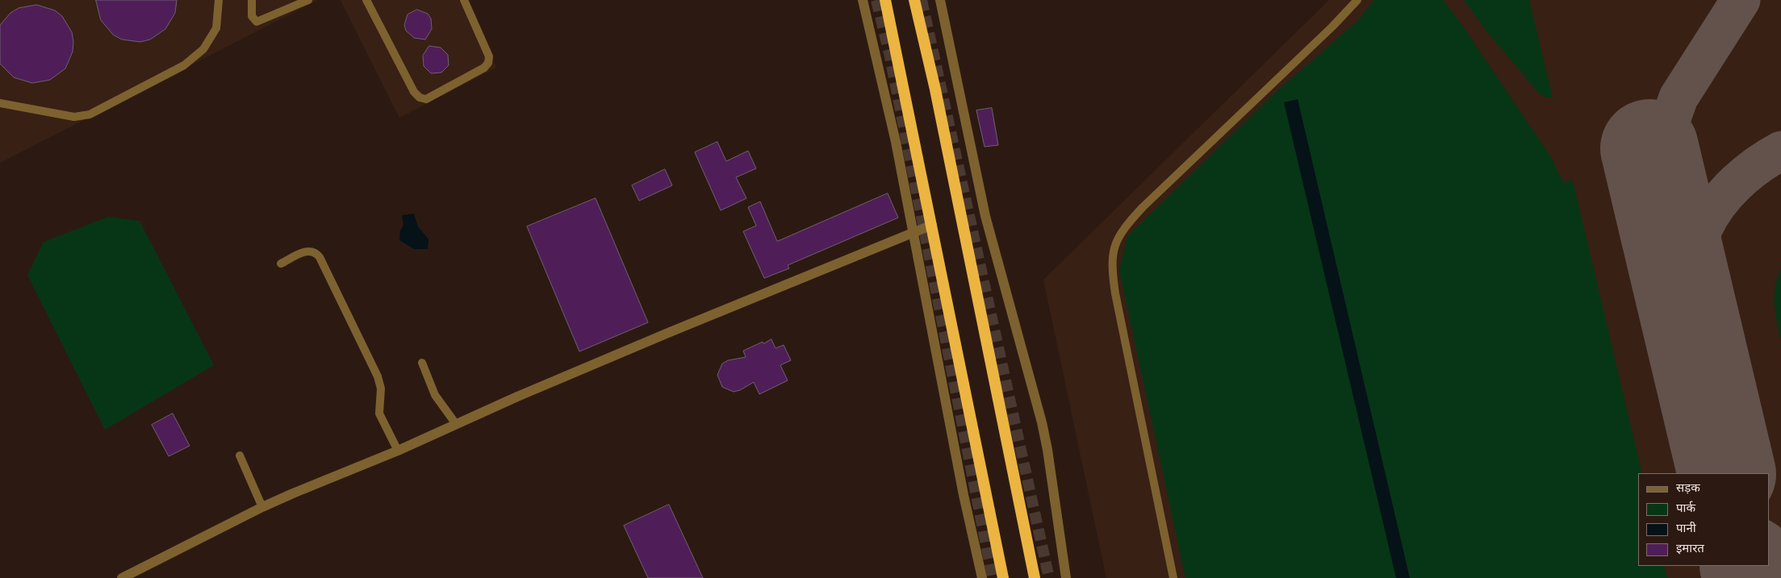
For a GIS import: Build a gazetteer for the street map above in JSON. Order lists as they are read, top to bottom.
{
  "legend": [
    "सड़क",
    "पार्क",
    "पानी",
    "इमारत"
  ]
}
